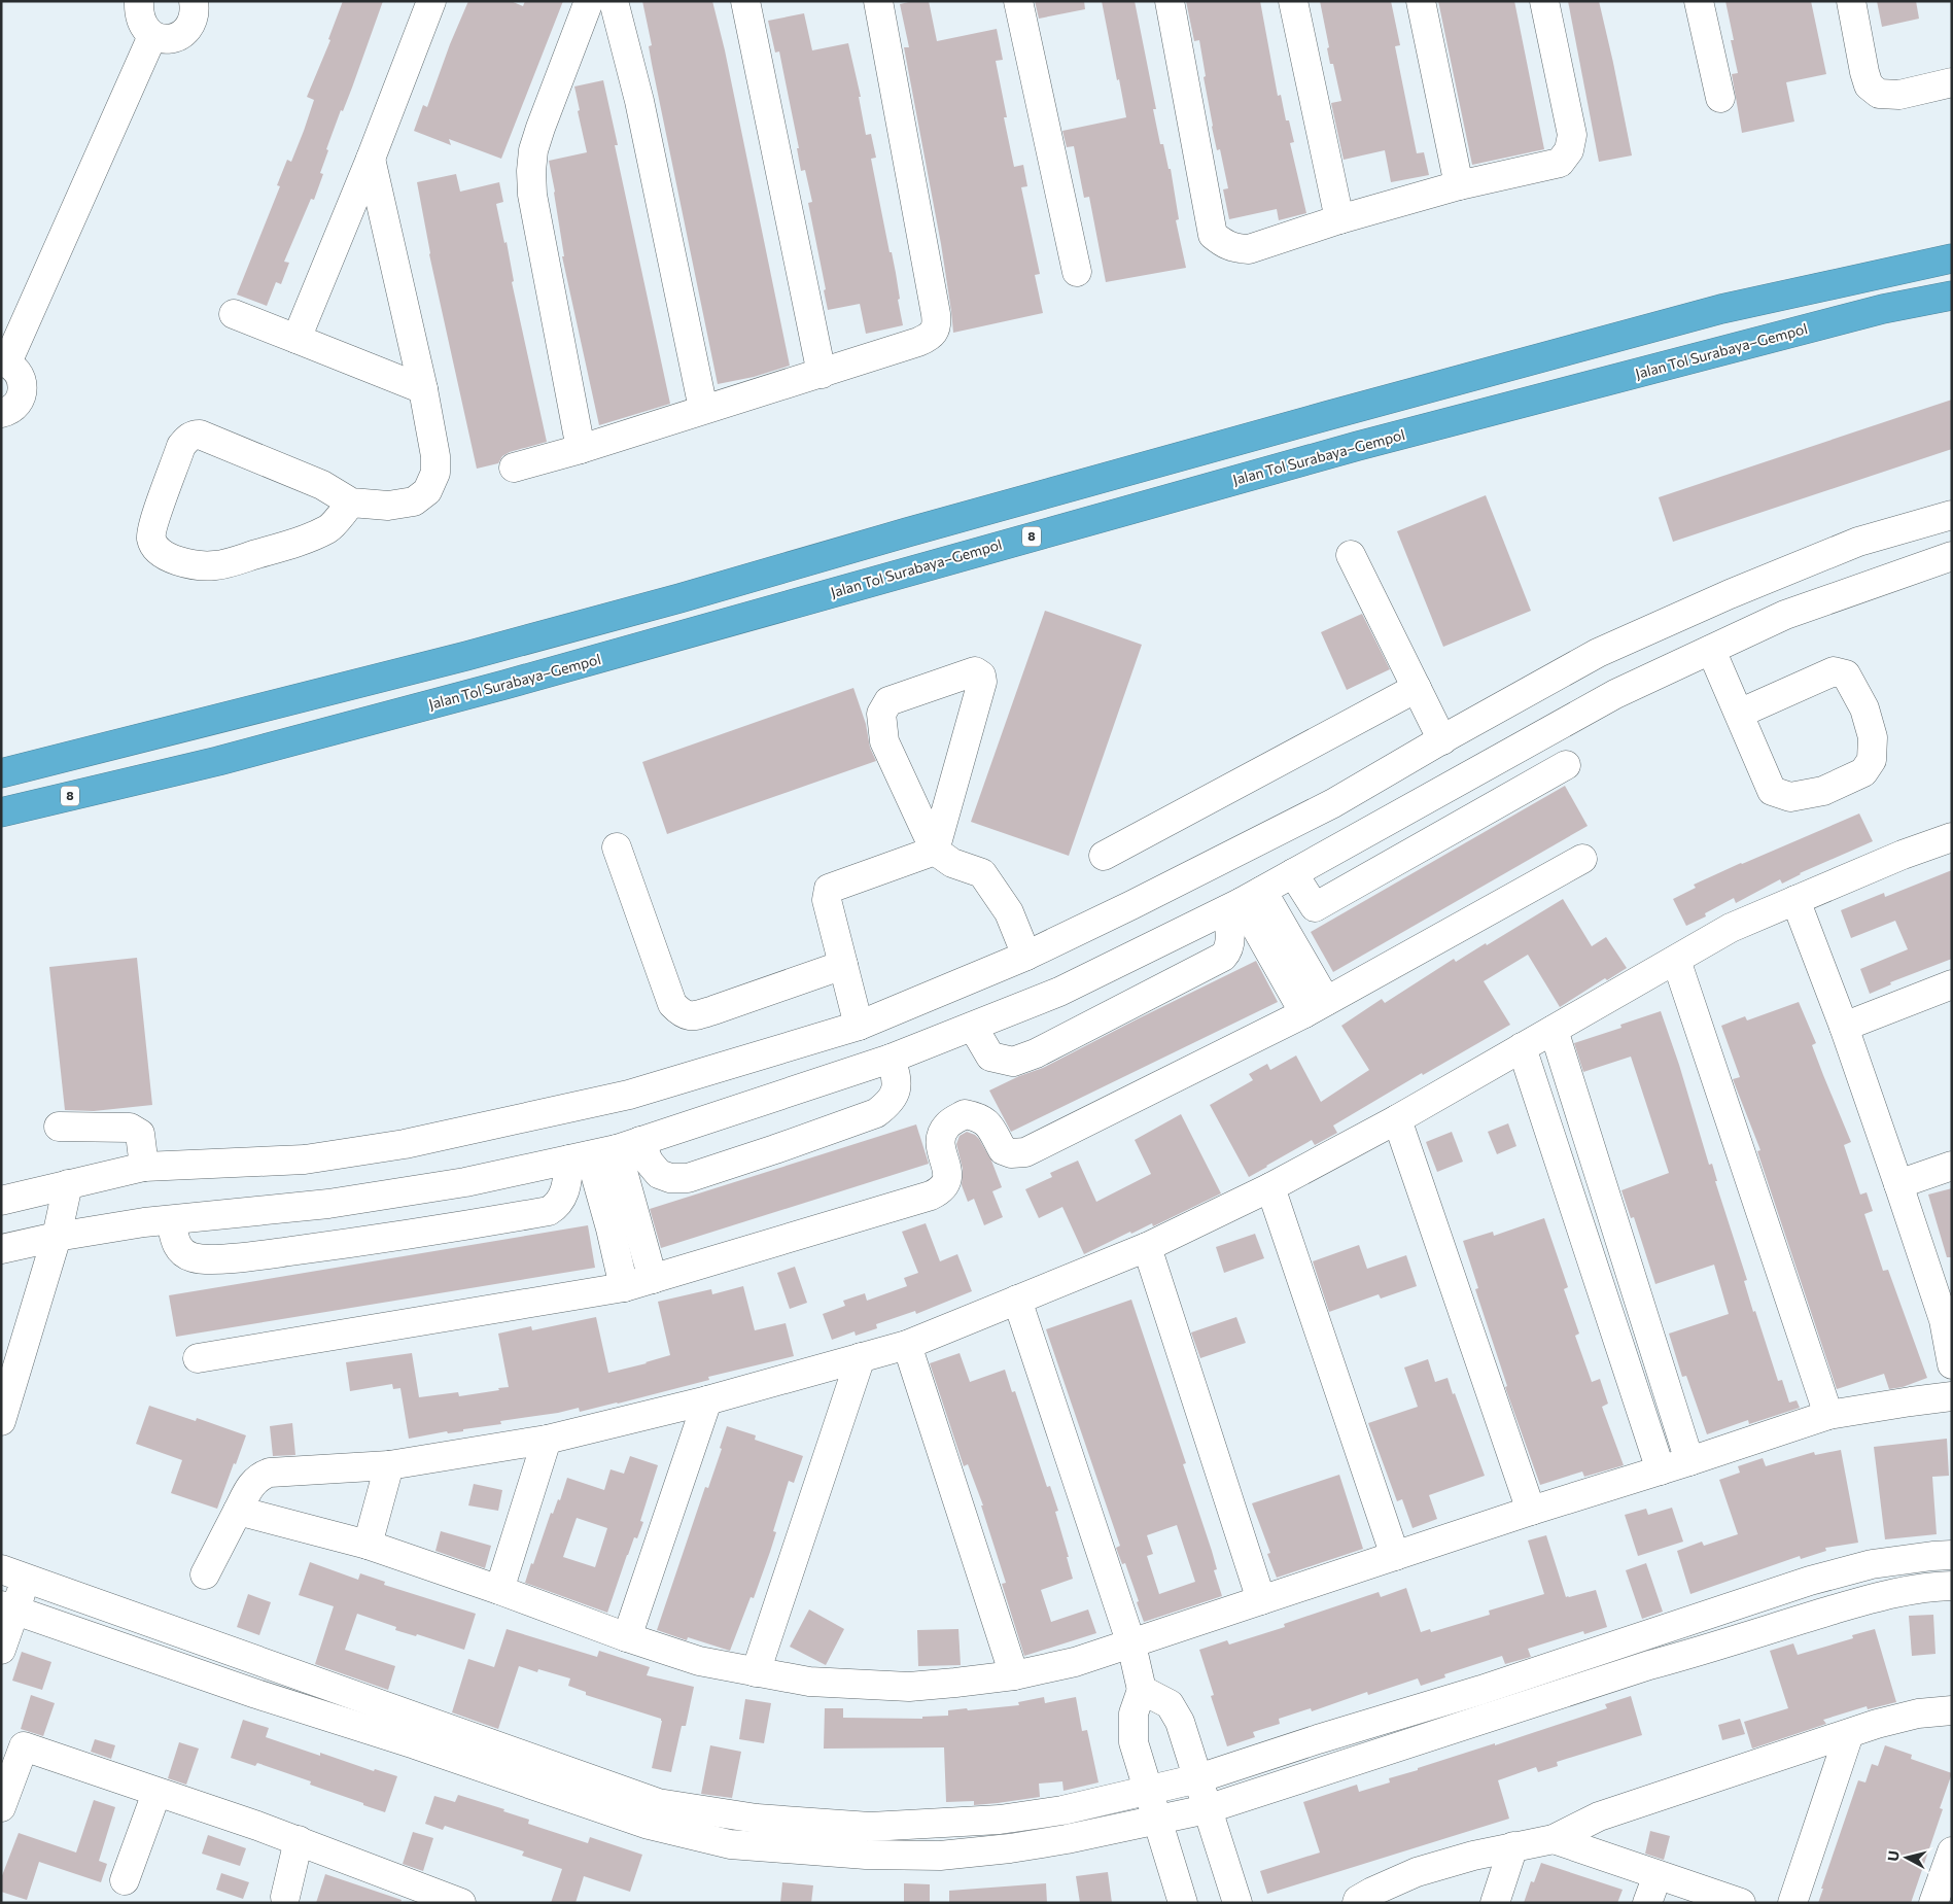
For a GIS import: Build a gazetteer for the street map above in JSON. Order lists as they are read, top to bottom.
{
  "streets": {
    "highway": ["Jalan Tol Surabaya–Gempol", "8"]
  },
  "north": "left"
}
